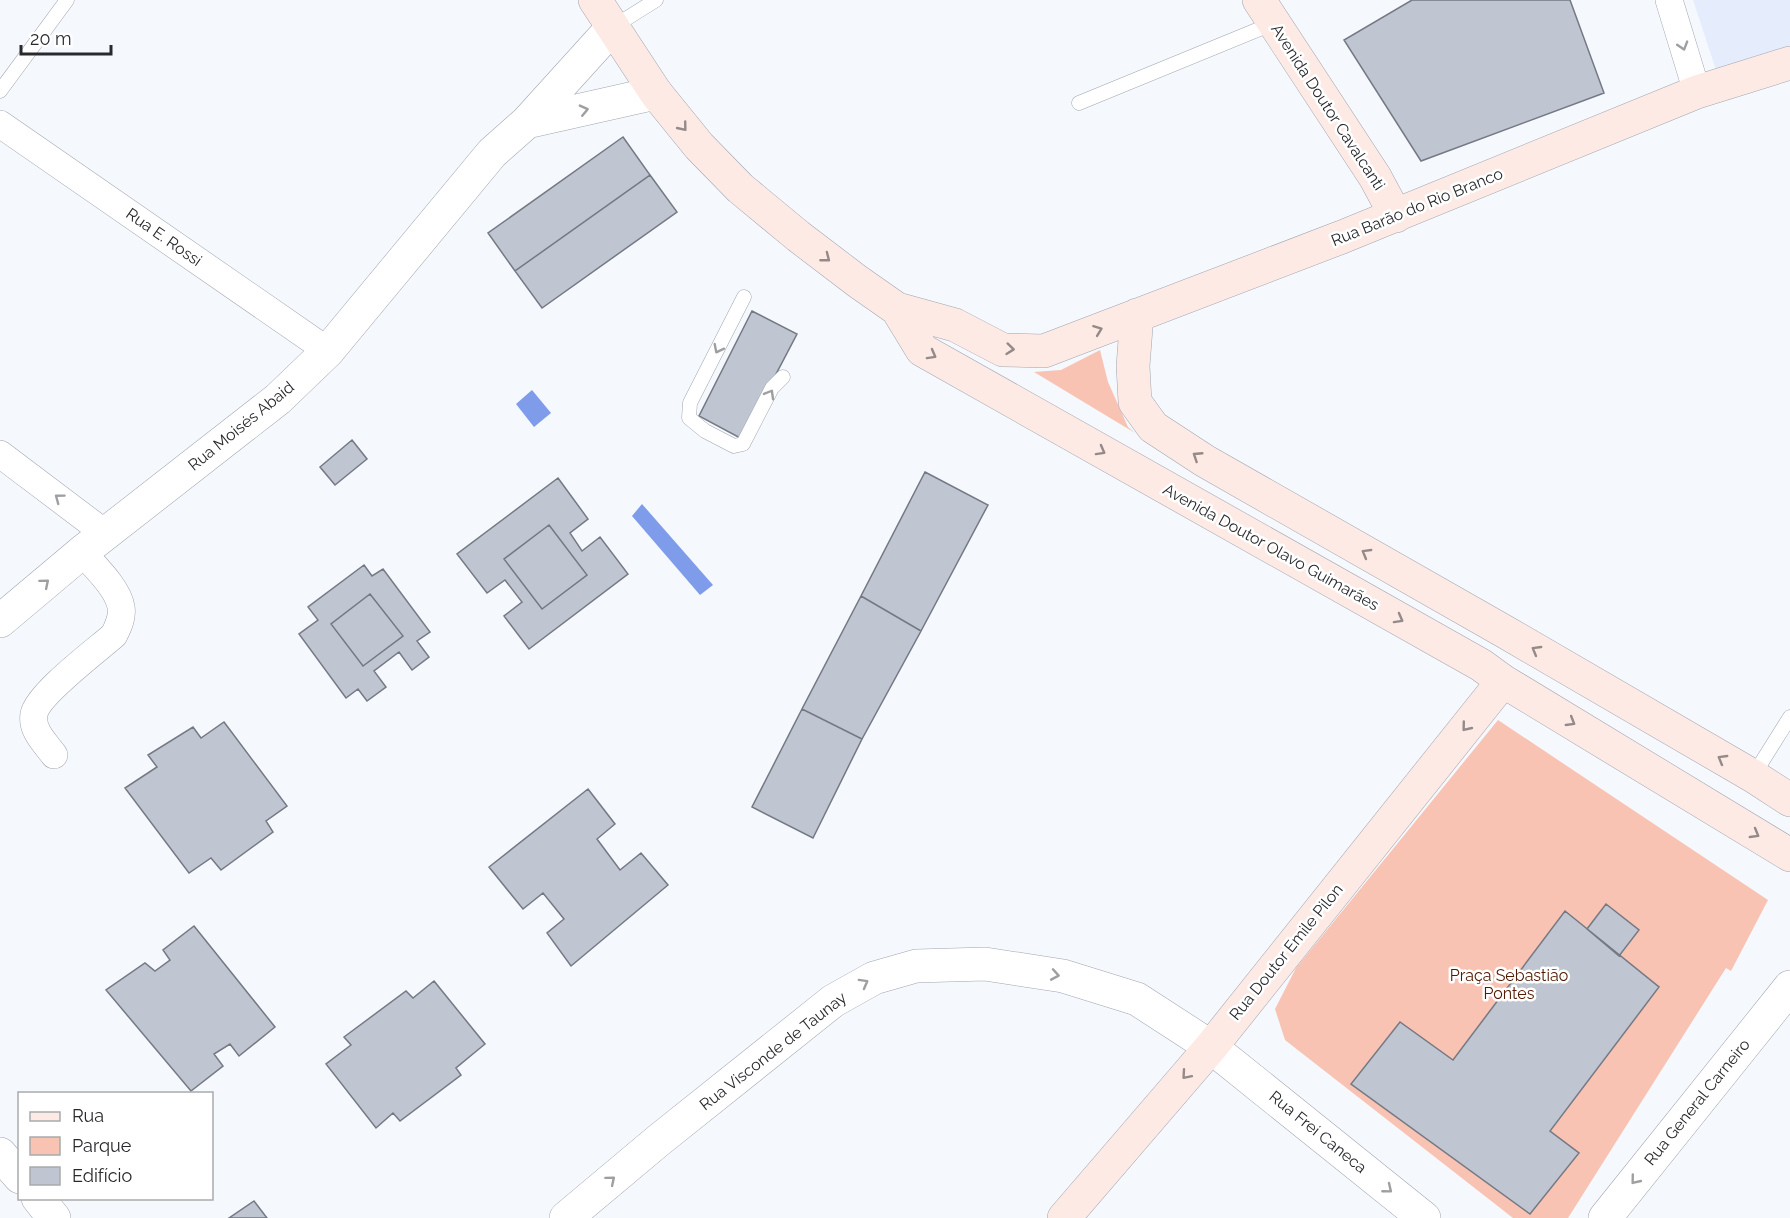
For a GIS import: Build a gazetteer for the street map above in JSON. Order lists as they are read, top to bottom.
{
  "streets": {
    "main road": [
      "Avenida Doutor Cavalcanti",
      "Rua Barão do Rio Branco",
      "Avenida Doutor Olavo Guimarães",
      "Rua Doutor Emile Pilon"
    ],
    "street": [
      "Rua E. Rossi",
      "Rua Moisés Abaid",
      "Rua Visconde de Taunay",
      "Rua General Carneiro",
      "Rua Frei Caneca"
    ]
  },
  "crossings": [
    ["Avenida Doutor Cavalcanti", "Rua Barão do Rio Branco"],
    ["Rua Barão do Rio Branco", "Avenida Doutor Olavo Guimarães"],
    ["Rua E. Rossi", "Rua Moisés Abaid"],
    ["Avenida Doutor Olavo Guimarães", "Rua Doutor Emile Pilon"],
    ["Rua Doutor Emile Pilon", "Rua Visconde de Taunay"],
    ["Rua Doutor Emile Pilon", "Rua Frei Caneca"],
    ["Rua Visconde de Taunay", "Rua Frei Caneca"]
  ],
  "one_way": [
    "Rua Doutor Emile Pilon",
    "Rua Visconde de Taunay",
    "Rua General Carneiro",
    "Rua Frei Caneca"
  ],
  "parks": ["Praça Sebastião Pontes"],
  "legend": ["Rua", "Parque", "Edifício"],
  "scale_bar": "20 m"
}
